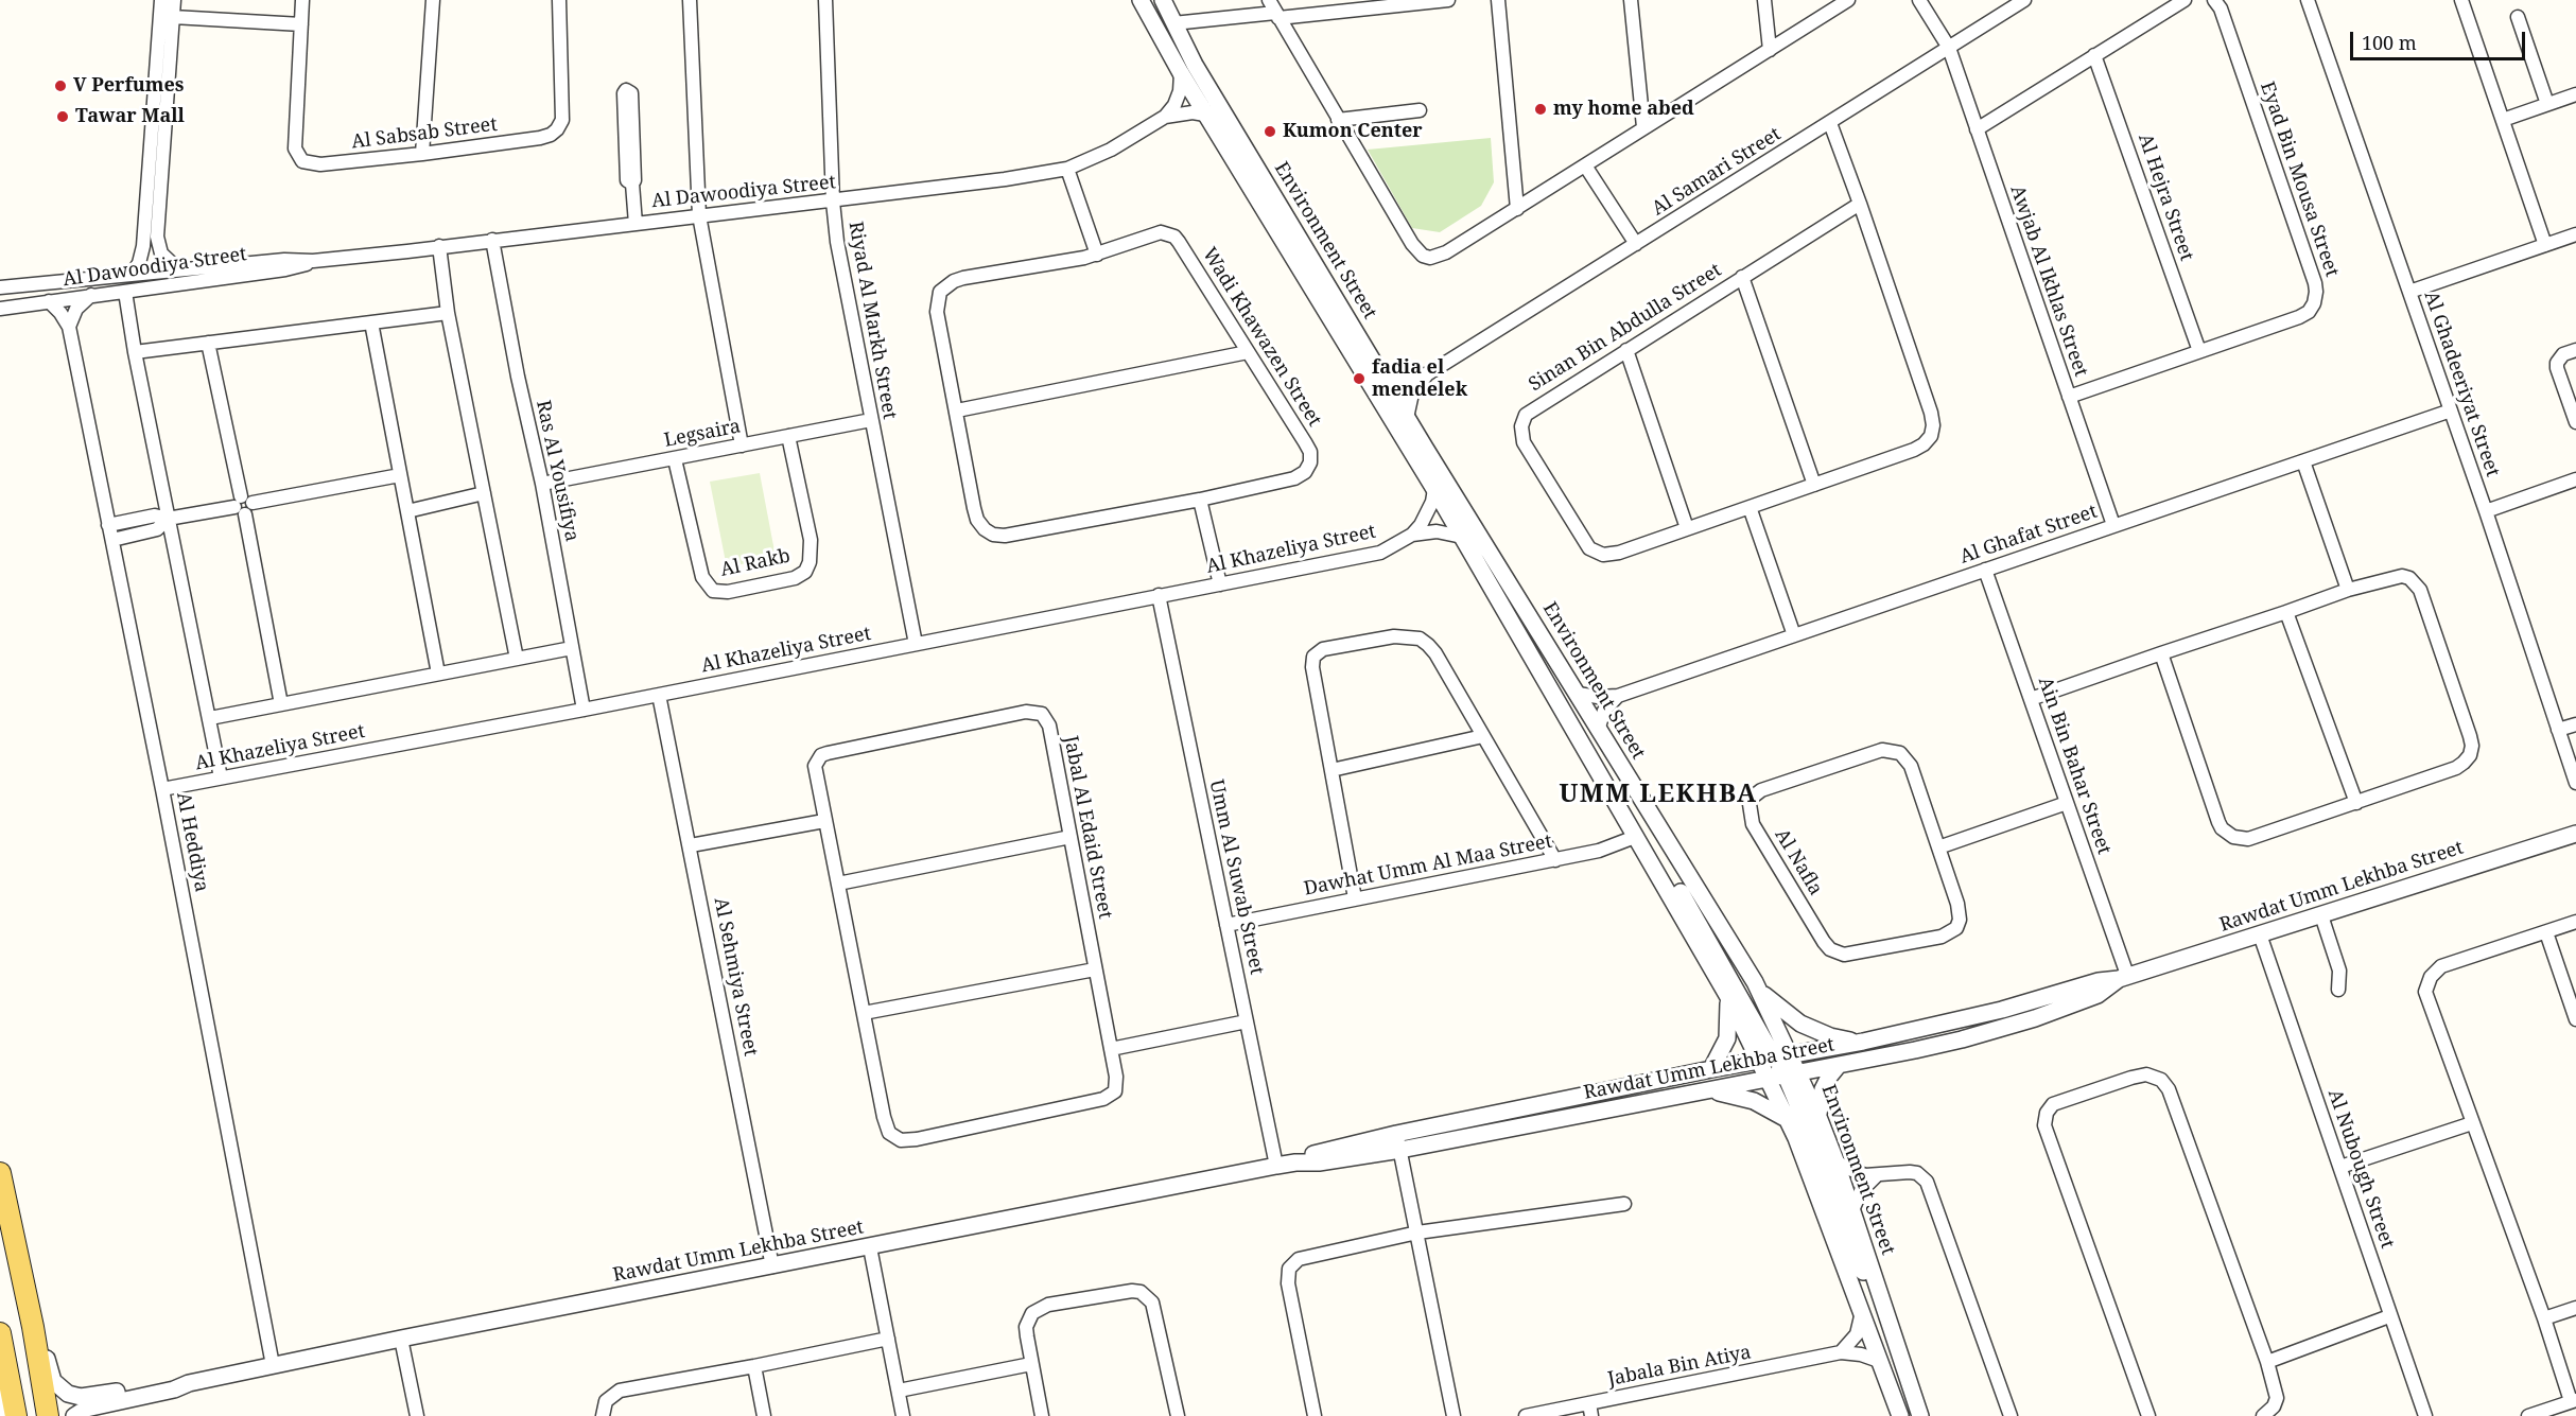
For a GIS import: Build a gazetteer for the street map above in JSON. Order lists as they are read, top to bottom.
{
  "streets": {
    "street": [
      "Al Sabsab Street",
      "Al Samari Street",
      "Eyad Bin Mousa Street",
      "Al Dawoodiya Street",
      "Al Hejra Street",
      "Environment Street",
      "Awjab Al Ikhlas Street",
      "Riyad Al Markh Street",
      "Sinan Bin Abdulla Street",
      "Wadi Khawazen Street",
      "Al Ghadeeriyat Street",
      "Legsaira",
      "Ras Al Yousifiya",
      "Al Ghafat Street",
      "Al Khazeliya Street",
      "Al Rakb",
      "Ain Bin Bahar Street",
      "Jabal Al Edaid Street",
      "Al Heddiya",
      "Al Nafla",
      "Dawhat Umm Al Maa Street",
      "Umm Al Suwab Street",
      "Rawdat Umm Lekhba Street",
      "Al Sehmiya Street",
      "Al Nubough Street",
      "Jabala Bin Atiya"
    ]
  },
  "crossings": [
    ["Al Samari Street", "Environment Street"],
    ["Al Samari Street", "Awjab Al Ikhlas Street"],
    ["Al Samari Street", "Sinan Bin Abdulla Street"],
    ["Eyad Bin Mousa Street", "Al Hejra Street"],
    ["Eyad Bin Mousa Street", "Awjab Al Ikhlas Street"],
    ["Al Dawoodiya Street", "Environment Street"],
    ["Al Dawoodiya Street", "Riyad Al Markh Street"],
    ["Al Dawoodiya Street", "Ras Al Yousifiya"],
    ["Al Dawoodiya Street", "Al Heddiya"],
    ["Environment Street", "Al Ghafat Street"],
    ["Environment Street", "Al Khazeliya Street"],
    ["Environment Street", "Dawhat Umm Al Maa Street"],
    ["Environment Street", "Rawdat Umm Lekhba Street"],
    ["Environment Street", "Jabala Bin Atiya"],
    ["Awjab Al Ikhlas Street", "Al Ghafat Street"],
    ["Riyad Al Markh Street", "Legsaira"],
    ["Riyad Al Markh Street", "Al Khazeliya Street"],
    ["Al Ghadeeriyat Street", "Al Ghafat Street"],
    ["Legsaira", "Ras Al Yousifiya"],
    ["Legsaira", "Al Rakb"],
    ["Ras Al Yousifiya", "Al Khazeliya Street"],
    ["Al Ghafat Street", "Ain Bin Bahar Street"],
    ["Al Khazeliya Street", "Al Heddiya"],
    ["Al Khazeliya Street", "Umm Al Suwab Street"],
    ["Al Khazeliya Street", "Al Sehmiya Street"],
    ["Ain Bin Bahar Street", "Rawdat Umm Lekhba Street"],
    ["Al Heddiya", "Rawdat Umm Lekhba Street"],
    ["Dawhat Umm Al Maa Street", "Umm Al Suwab Street"],
    ["Umm Al Suwab Street", "Rawdat Umm Lekhba Street"],
    ["Rawdat Umm Lekhba Street", "Al Sehmiya Street"],
    ["Rawdat Umm Lekhba Street", "Al Nubough Street"]
  ],
  "districts": ["UMM LEKHBA"],
  "places": [
    "V Perfumes",
    "my home abed",
    "Tawar Mall",
    "Kumon Center",
    "fadia el mendelek"
  ],
  "scale_bar": "100 m"
}
